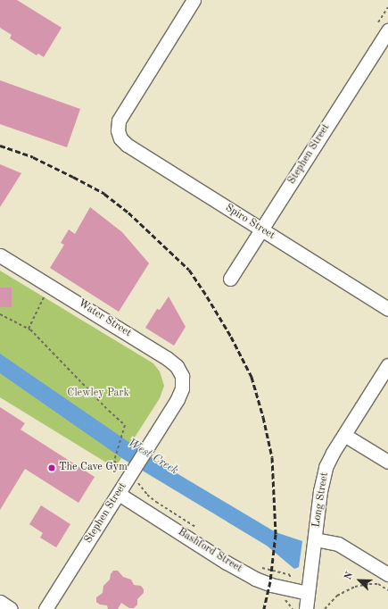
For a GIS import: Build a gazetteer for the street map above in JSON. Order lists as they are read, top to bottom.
{
  "streets": {
    "street": [
      "Stephen Street",
      "Spiro Street",
      "Water Street",
      "Long Street",
      "Bashford Street"
    ]
  },
  "crossings": [
    ["Stephen Street", "Spiro Street"],
    ["Stephen Street", "Water Street"],
    ["Stephen Street", "Bashford Street"],
    ["Long Street", "Bashford Street"]
  ],
  "water": ["West Creek"],
  "parks": ["Clewley Park"],
  "places": ["The Cave Gym"],
  "north": "top left"
}
